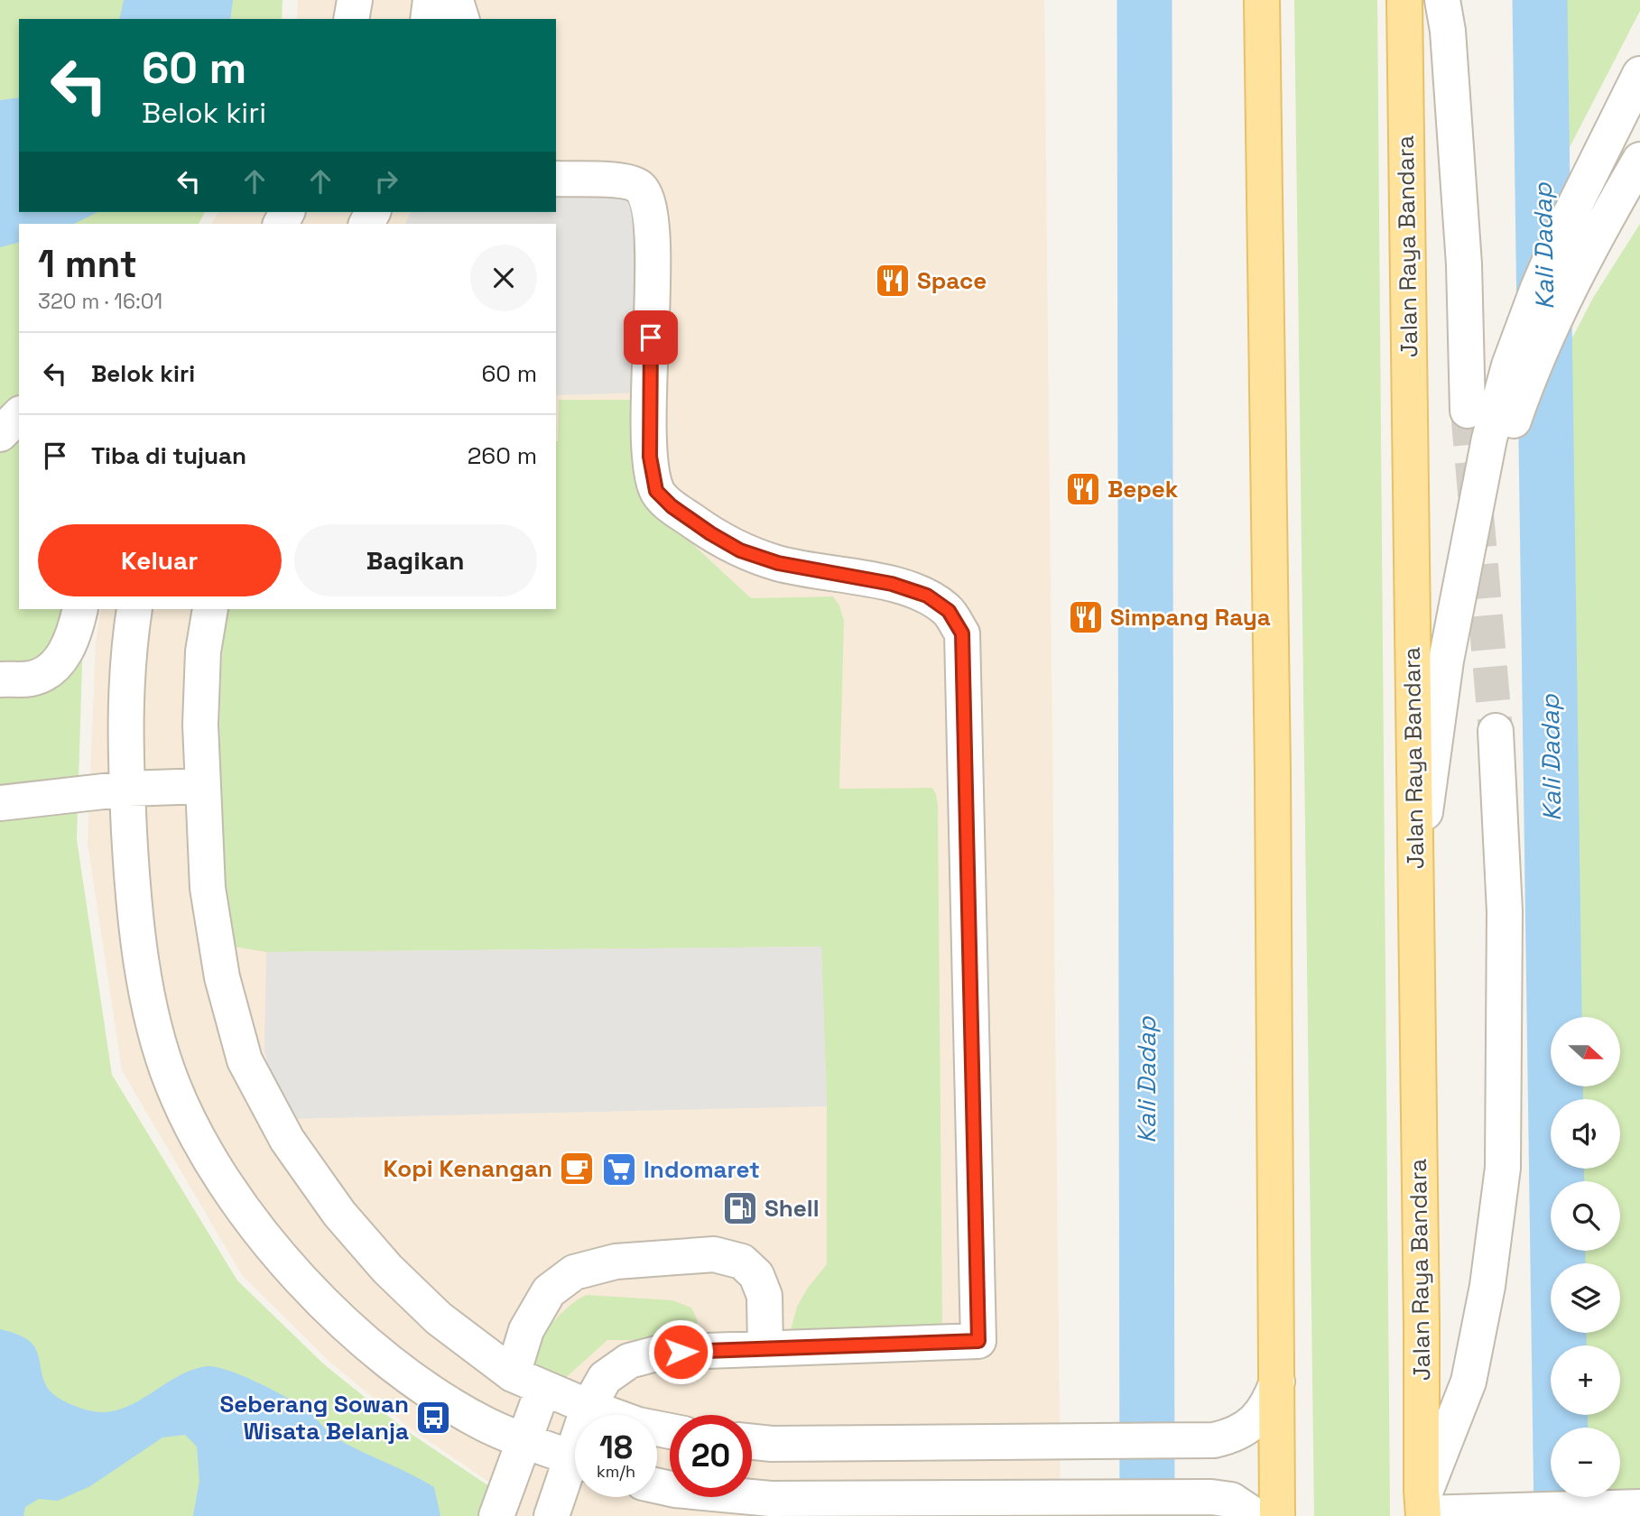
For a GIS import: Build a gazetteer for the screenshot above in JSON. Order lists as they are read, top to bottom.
{
  "streets": {
    "main road": ["Jalan Raya Bandara"]
  },
  "water": ["Kali Dadap"],
  "places": {
    "restaurant": ["Space", "Bepek", "Simpang Raya"],
    "cafe": ["Kopi Kenangan"],
    "supermarket": ["Indomaret"],
    "fuel station": ["Shell"],
    "bus stop": ["Seberang Sowan Wisata Belanja"]
  },
  "north": "right",
  "page": {
    "turn": ["60 m", "Belok kiri"],
    "heading": ["1 mnt", "320 m · 16:01"],
    "list": [
      {
        "name": "Belok kiri",
        "value": "60 m"
      },
      {
        "name": "Tiba di tujuan",
        "value": "260 m"
      }
    ],
    "buttons": ["Keluar", "Bagikan"],
    "map_buttons": ["+", "−"],
    "speed": "18 km/h",
    "limit": "20"
  }
}
